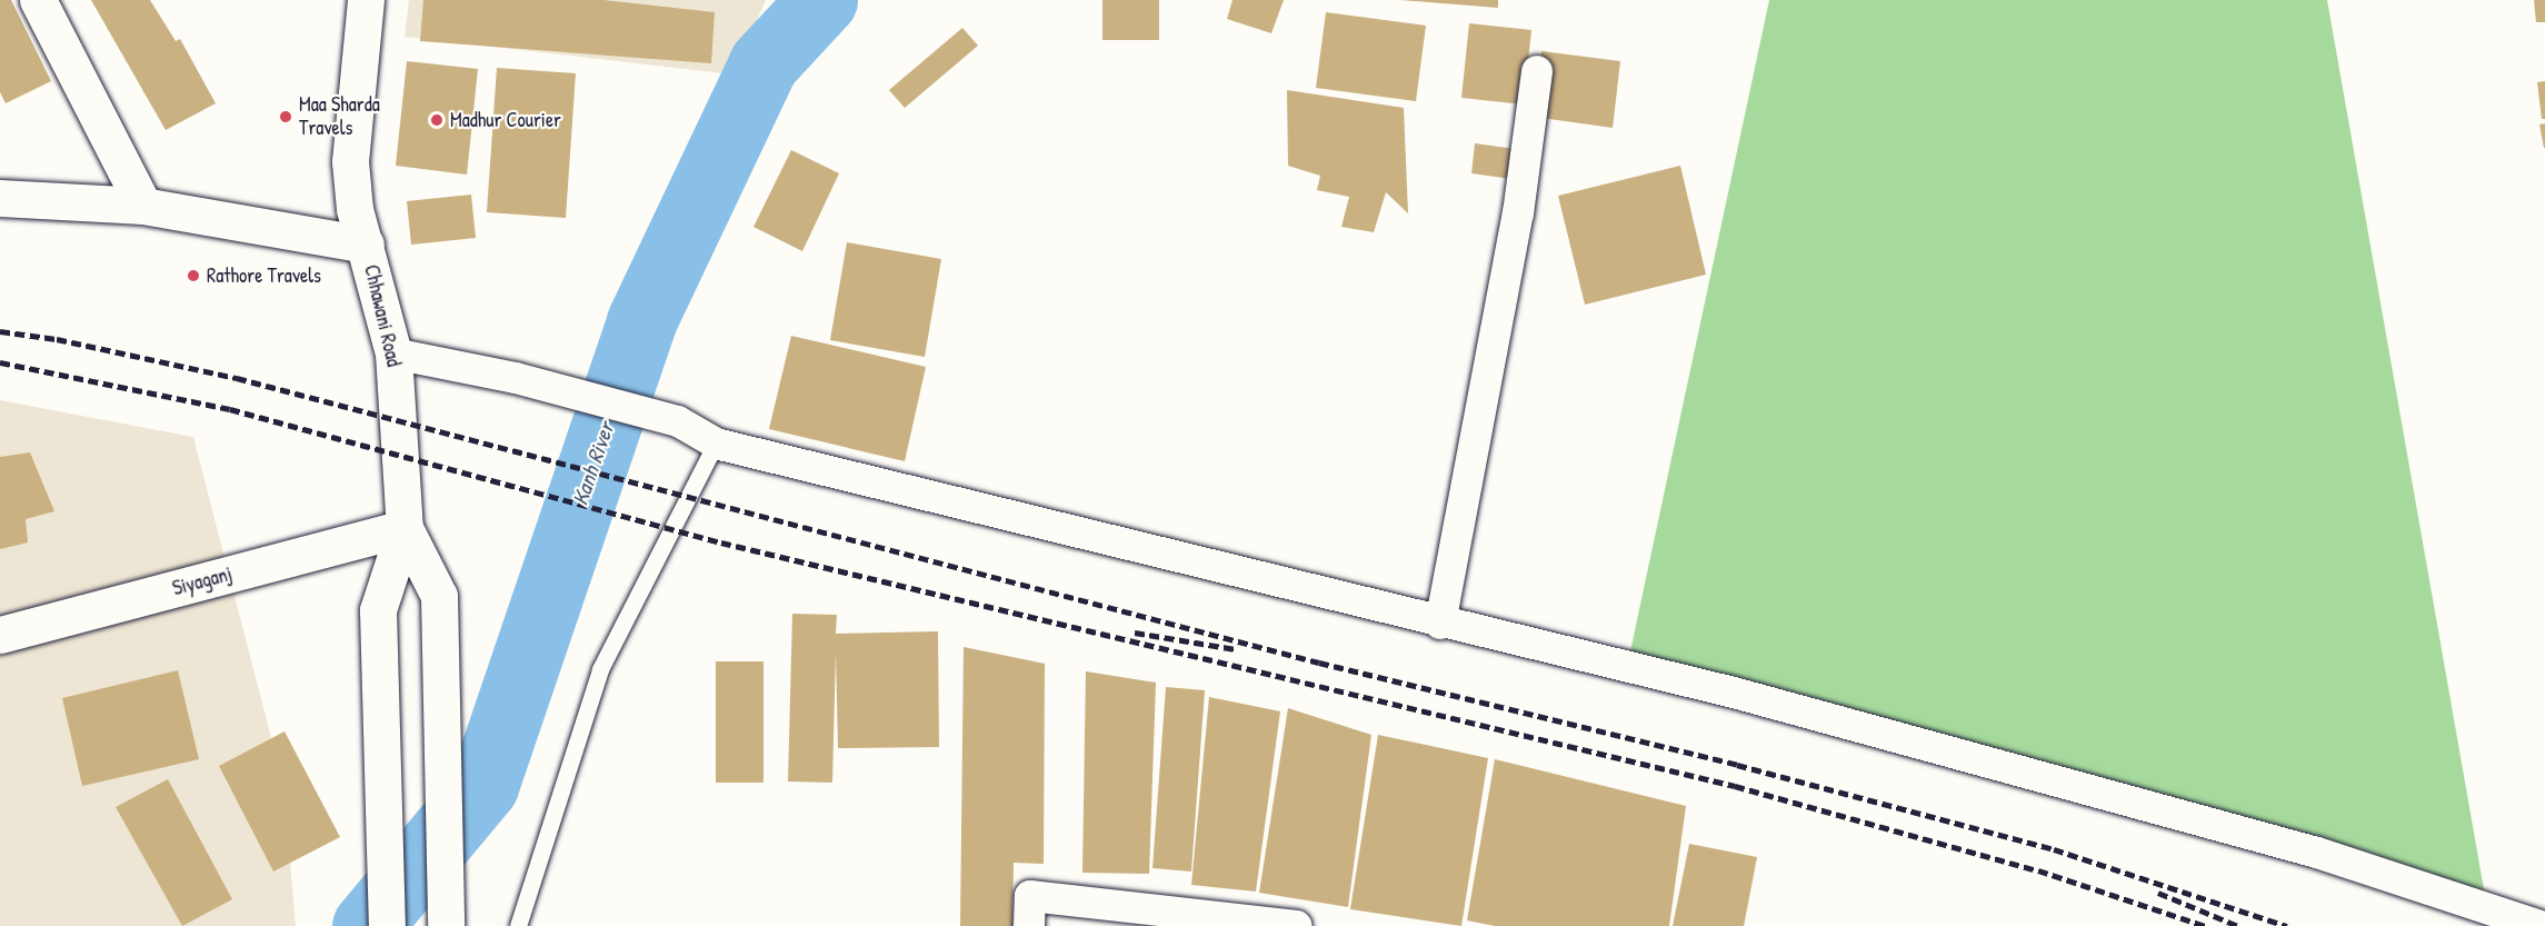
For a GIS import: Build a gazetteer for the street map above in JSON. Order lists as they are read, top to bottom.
{
  "streets": {
    "street": ["Chhawani Road", "Siyaganj"]
  },
  "crossings": [
    ["Chhawani Road", "Siyaganj"]
  ],
  "water": ["Kanh River"],
  "places": ["Maa Sharda Travels", "Madhur Courier", "Rathore Travels"]
}
